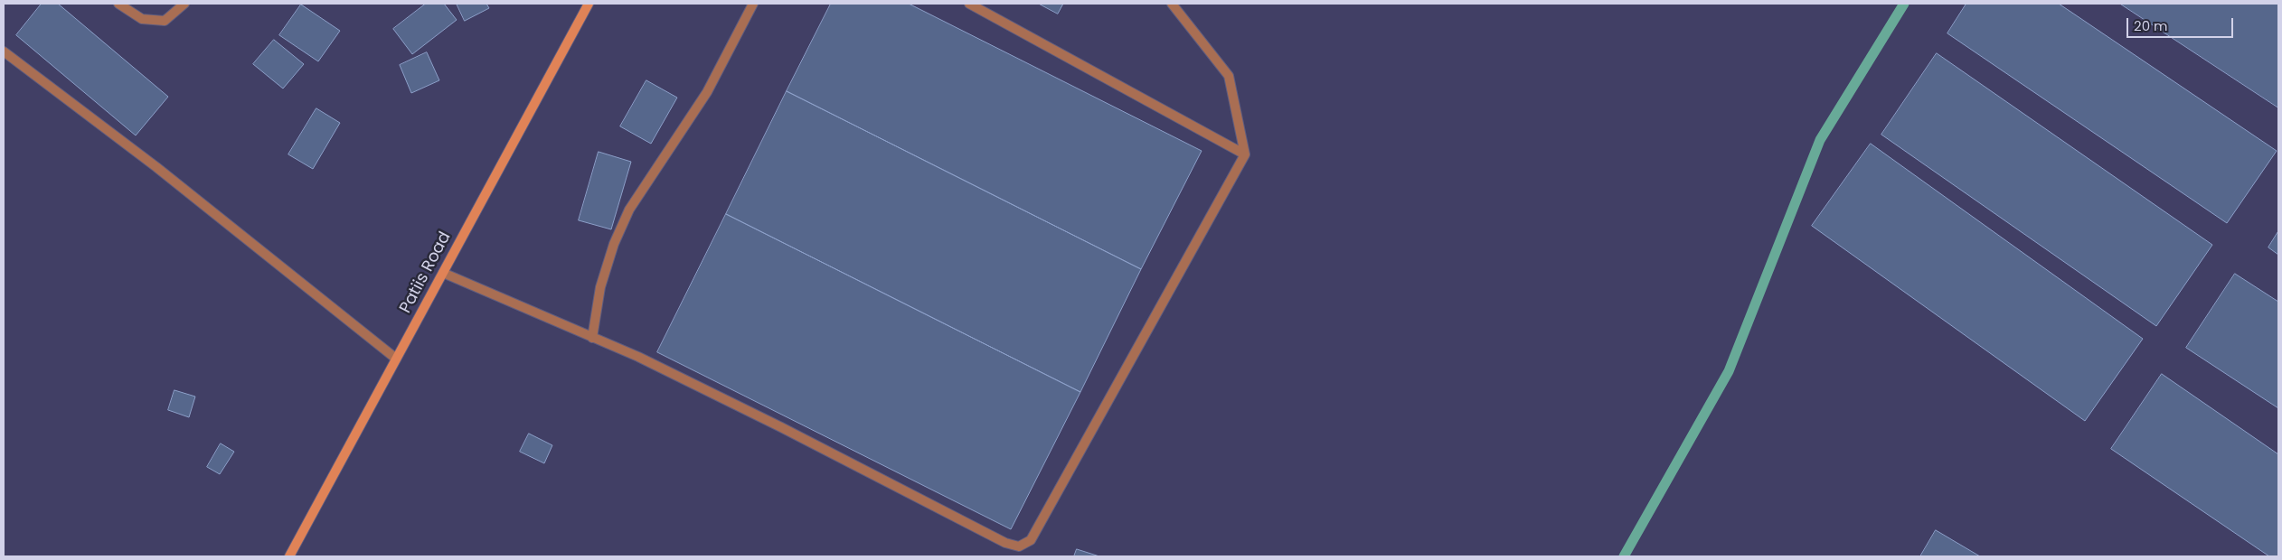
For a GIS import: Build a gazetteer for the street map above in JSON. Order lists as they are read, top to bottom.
{
  "streets": {
    "street": ["Patiis Road"]
  },
  "scale_bar": "20 m"
}
